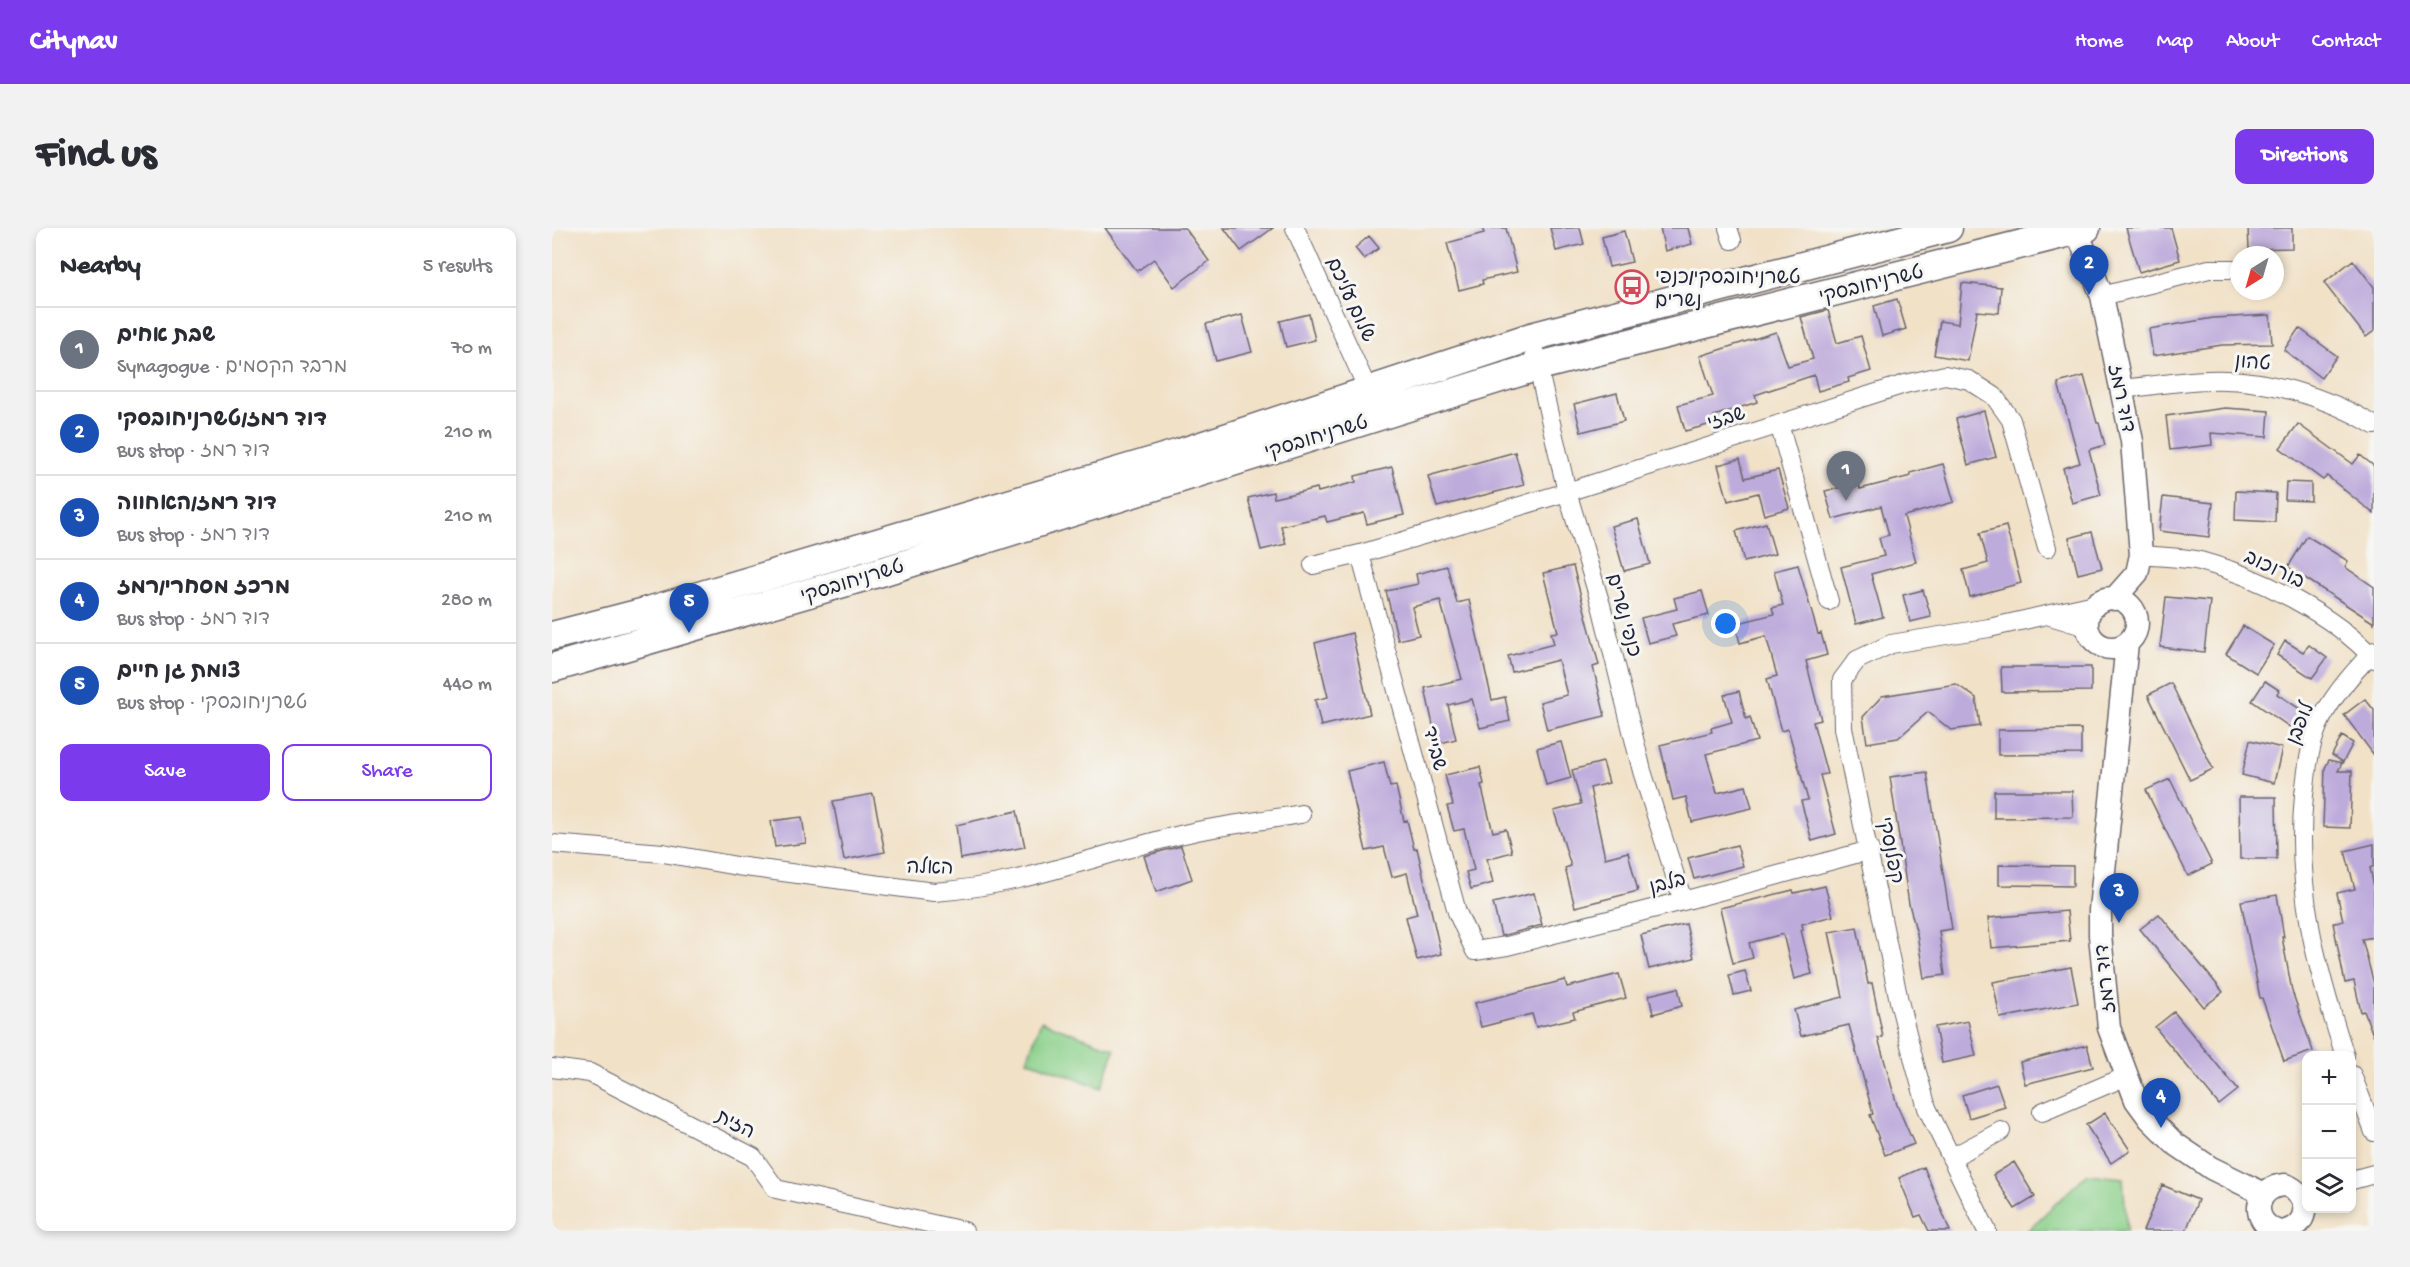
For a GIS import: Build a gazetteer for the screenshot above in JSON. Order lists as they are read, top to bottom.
{
  "streets": {
    "main road": ["טשרניחובסקי"],
    "street": [
      "שלום עליכם",
      "טהון",
      "דוד רמז",
      "שבזי",
      "בורוכוב",
      "כנפי נשרים",
      "לופבן",
      "שב''ד",
      "קפלנסקי",
      "האלה",
      "בלבן",
      "הזית"
    ]
  },
  "crossings": [
    ["טשרניחובסקי", "שלום עליכם"],
    ["טשרניחובסקי", "דוד רמז"],
    ["טשרניחובסקי", "כנפי נשרים"],
    ["טהון", "דוד רמז"],
    ["דוד רמז", "בורוכוב"],
    ["דוד רמז", "קפלנסקי"],
    ["שבזי", "כנפי נשרים"],
    ["שבזי", "שב''ד"],
    ["בורוכוב", "לופבן"],
    ["כנפי נשרים", "בלבן"],
    ["שב''ד", "בלבן"],
    ["קפלנסקי", "בלבן"]
  ],
  "places": {
    "bus stop": ["טשרניחובסקי/כנפי נשרים"]
  },
  "north": "bottom left",
  "page": {
    "header": "Citynav",
    "nav": [
      "Home",
      "Map",
      "About",
      "Contact"
    ],
    "buttons": [
      "Directions",
      ["Save", "Share"]
    ],
    "title": "Find us",
    "heading": ["Nearby", "5 results"],
    "pins": [
      "2",
      "1",
      "5",
      "3",
      "4"
    ],
    "list": [
      {
        "mark": "1",
        "name": "שבת אחים",
        "note": "Synagogue · מרבד הקסמים",
        "value": "70 m"
      },
      {
        "mark": "2",
        "name": "דוד רמז/טשרניחובסקי",
        "note": "Bus stop · דוד רמז",
        "value": "210 m"
      },
      {
        "mark": "3",
        "name": "דוד רמז/האחווה",
        "note": "Bus stop · דוד רמז",
        "value": "210 m"
      },
      {
        "mark": "4",
        "name": "מרכז מסחרי/רמז",
        "note": "Bus stop · דוד רמז",
        "value": "280 m"
      },
      {
        "mark": "5",
        "name": "צומת גן חיים",
        "note": "Bus stop · טשרניחובסקי",
        "value": "440 m"
      }
    ],
    "map_buttons": ["+", "−"]
  }
}
